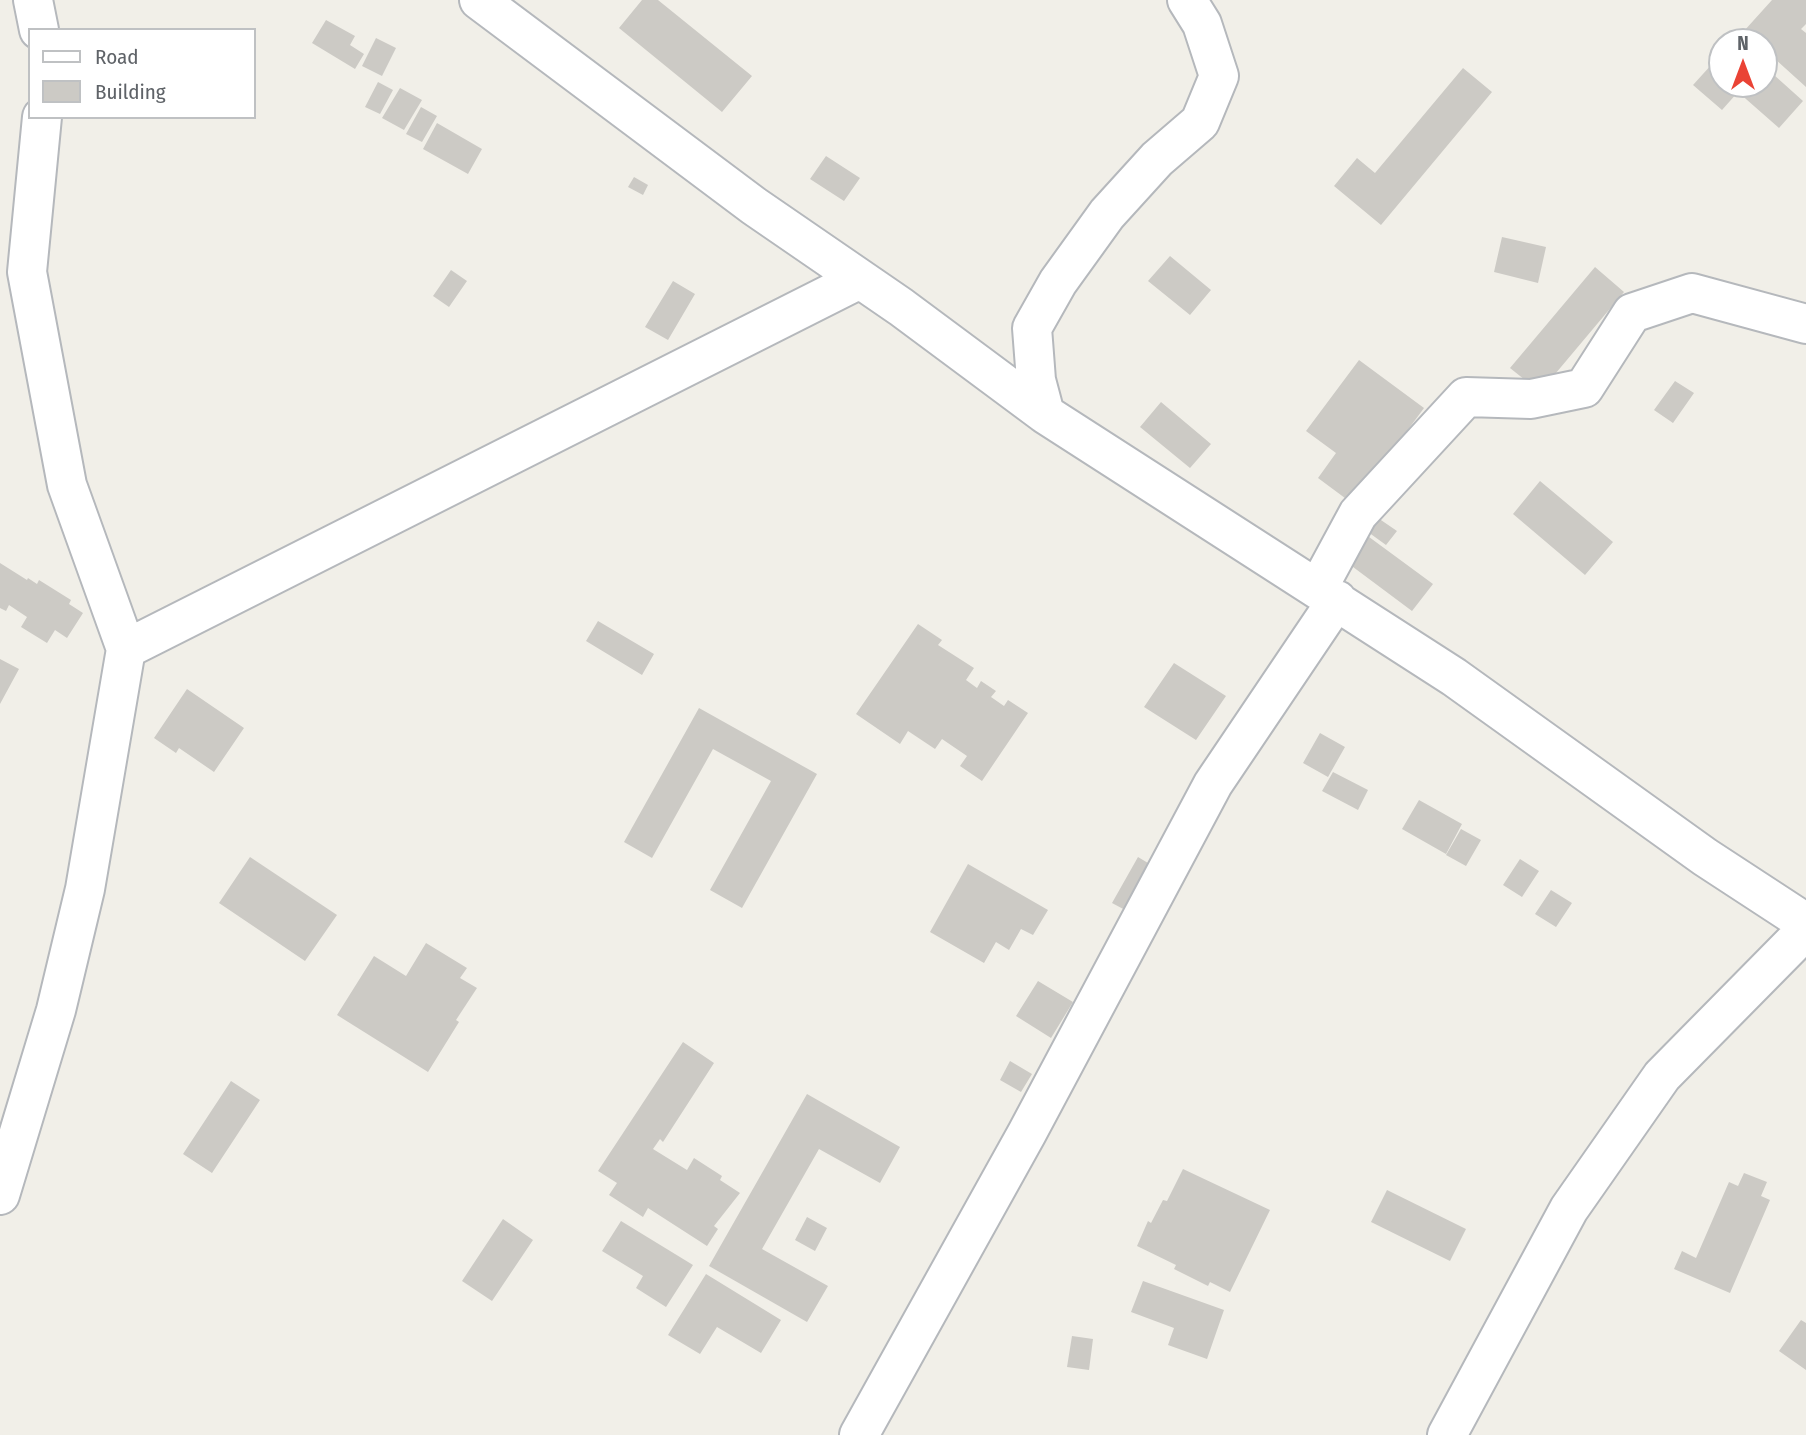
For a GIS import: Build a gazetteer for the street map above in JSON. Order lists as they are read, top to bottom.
{
  "legend": ["Road", "Building"],
  "north": "top"
}
